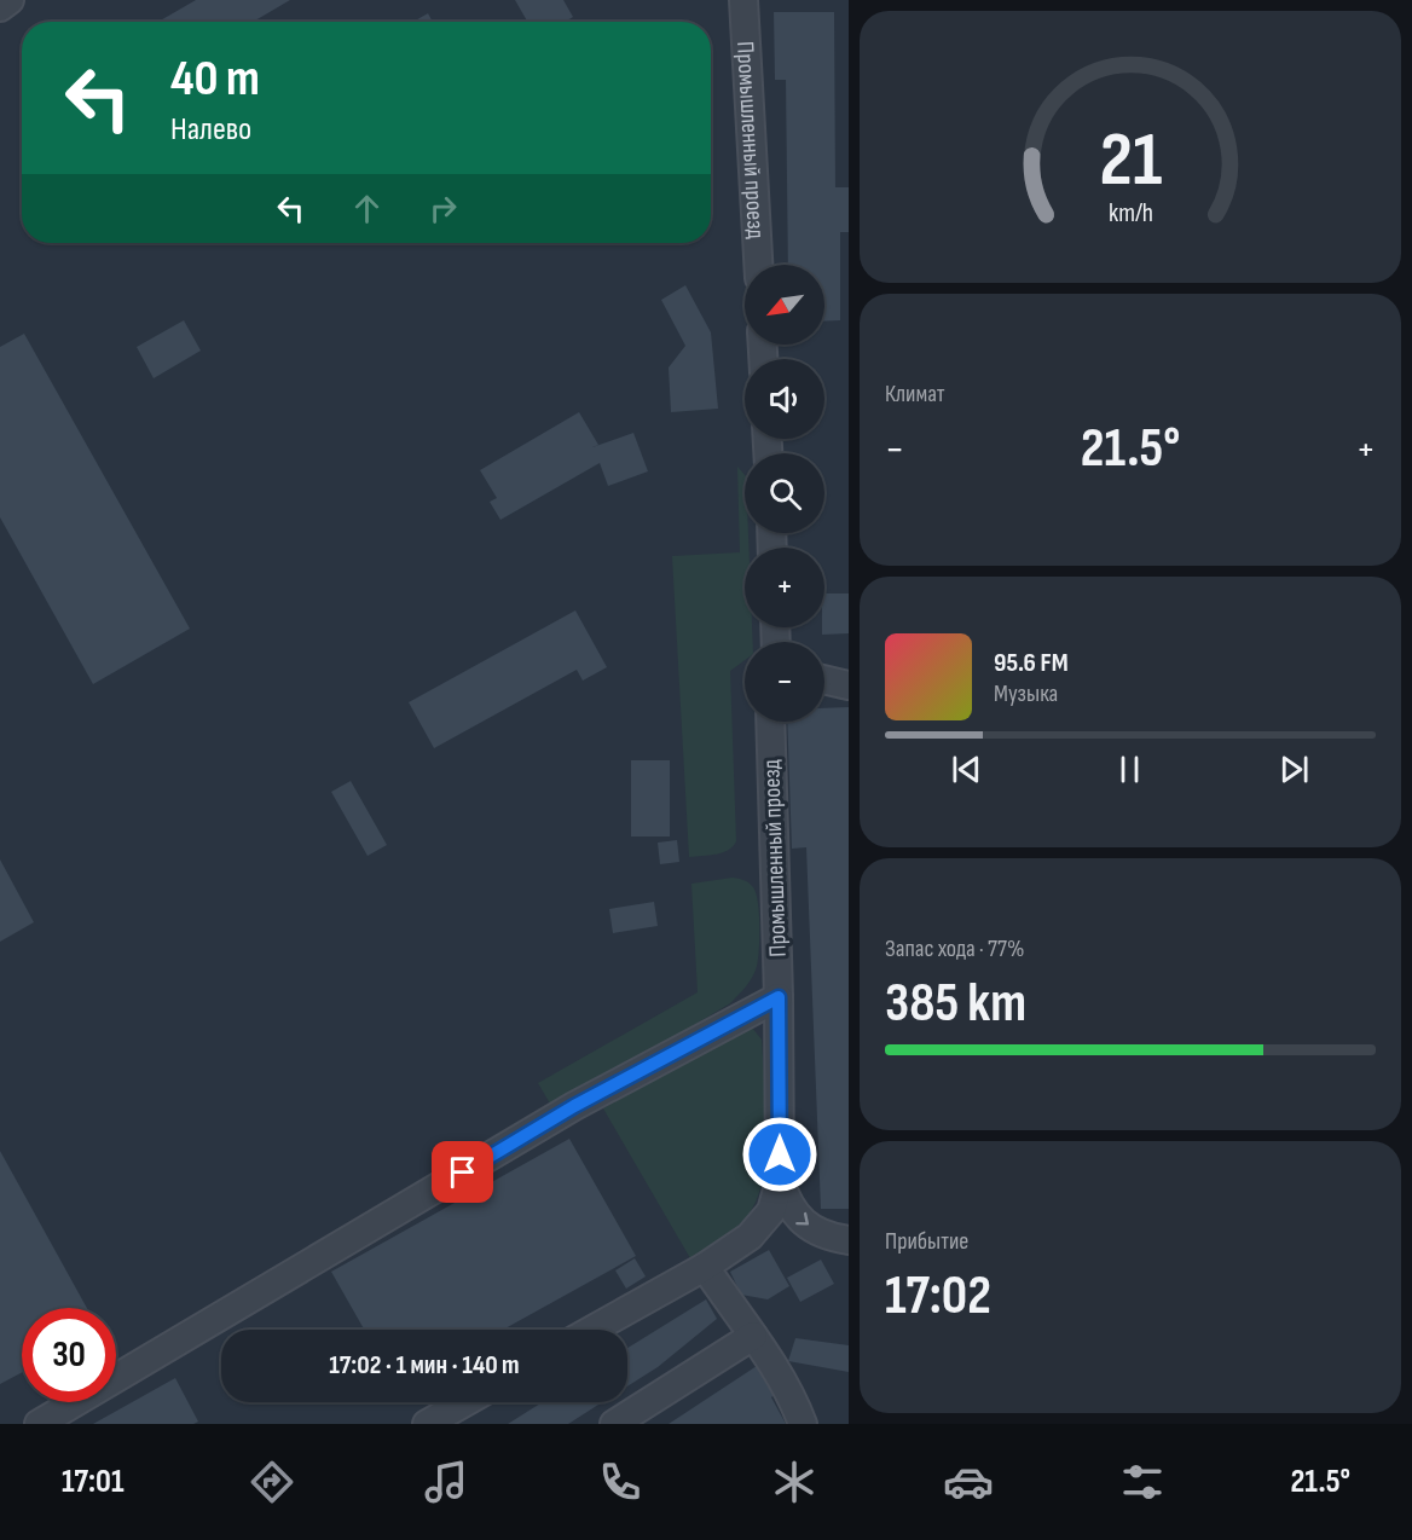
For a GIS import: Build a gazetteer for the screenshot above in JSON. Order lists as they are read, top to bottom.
{
  "streets": {
    "street": ["Промышленный проезд"]
  },
  "north": "bottom left",
  "page": {
    "turn": ["40 m", "Налево"],
    "map_buttons": ["+", "−"],
    "tile": [
      "Климат",
      ["Запас хода · 77%", "385 km"],
      ["Прибытие", "17:02"]
    ],
    "heat": ["−", "21.5°", "+"],
    "song": ["95.6 FM", "Музыка"],
    "limit": "30",
    "trip": "17:02 · 1 мин · 140 m",
    "tabs": ["17:01", "21.5°"],
    "gauge": ["21", "km/h"]
  }
}
